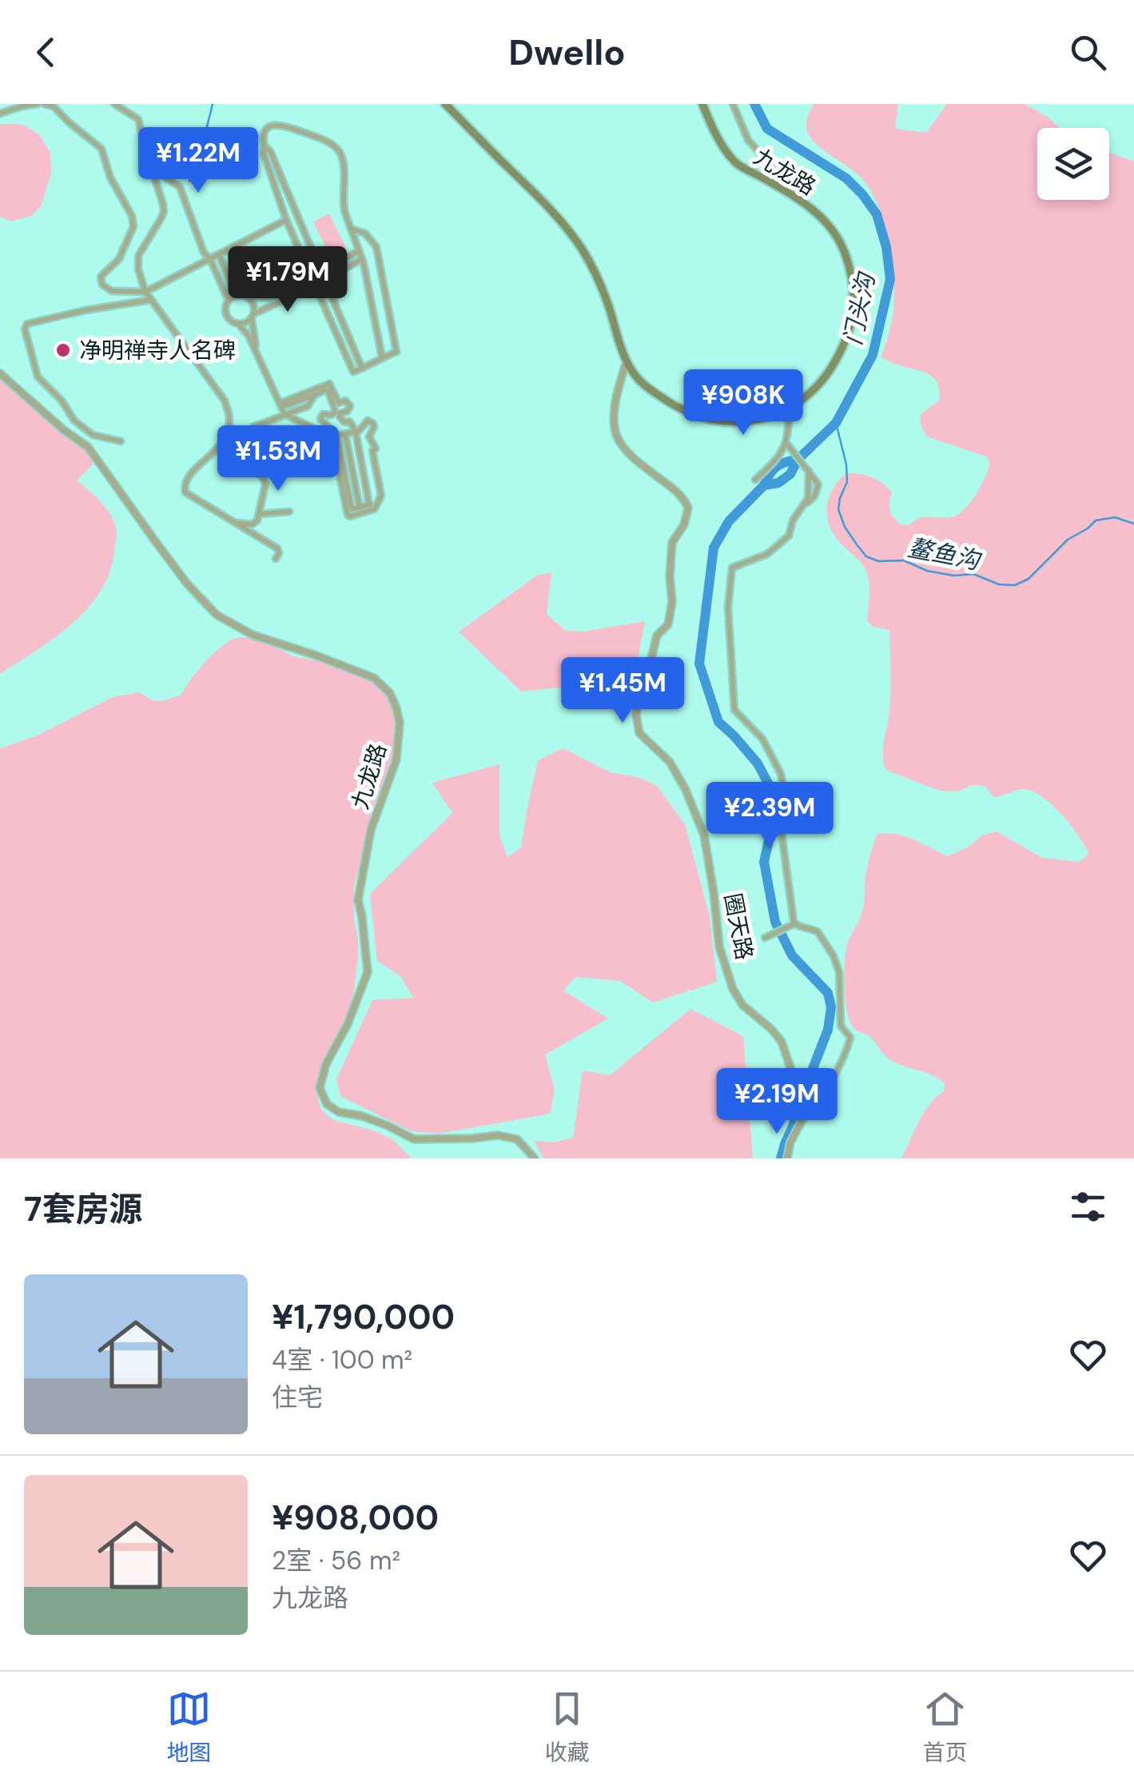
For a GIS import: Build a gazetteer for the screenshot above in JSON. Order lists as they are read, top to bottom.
{
  "streets": {
    "main road": ["九龙路"],
    "street": ["圈天路"]
  },
  "crossings": [
    ["九龙路", "圈天路"]
  ],
  "water": ["门头沟", "鳌鱼沟"],
  "places": ["净明禅寺人名碑"],
  "page": {
    "header": "Dwello",
    "price": [
      "¥1.22M",
      "¥1.79M",
      "¥908K",
      "¥1.53M",
      "¥1.45M",
      "¥2.39M",
      "¥2.19M"
    ],
    "heading": "7套房源",
    "list": [
      {
        "name": "¥1,790,000",
        "note": "4室 · 100 m² · 住宅"
      },
      {
        "name": "¥908,000",
        "note": "2室 · 56 m² · 九龙路"
      }
    ],
    "tabs": ["地图", "收藏", "首页"]
  }
}
